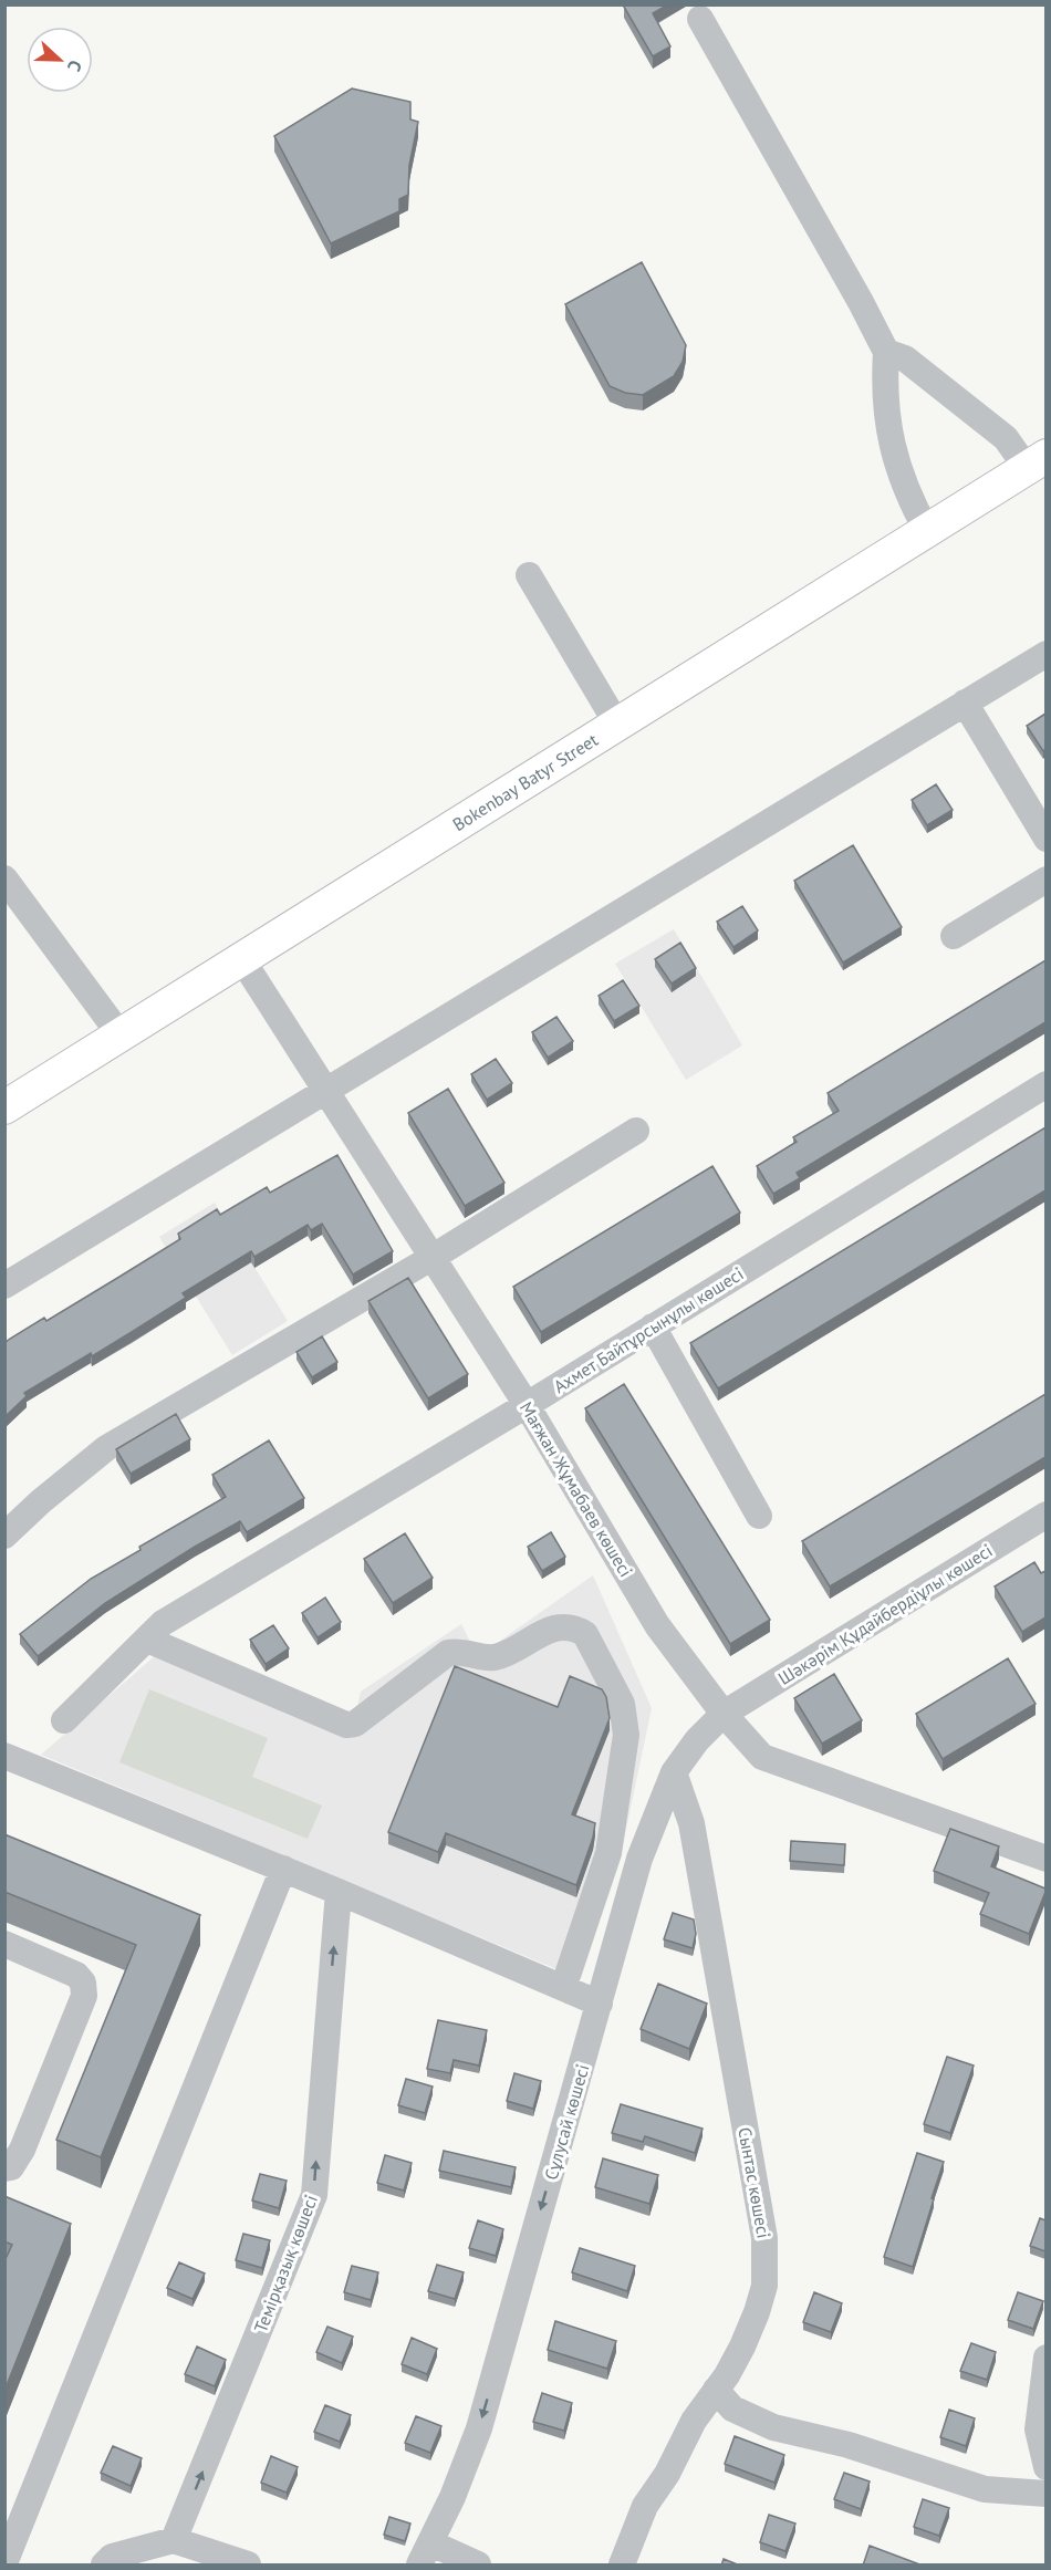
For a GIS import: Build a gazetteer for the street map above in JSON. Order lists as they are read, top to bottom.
{
  "streets": {
    "main road": ["Bokenbay Batyr Street"],
    "street": [
      "Ахмет Байтұрсынұлы көшесі",
      "Мағжан Жұмабаев көшесі",
      "Шәкәрім Құдайбердіұлы көшесі",
      "Сұлусай көшесі",
      "Сынтас көшесі",
      "Темірқазық көшесі"
    ]
  },
  "crossings": [
    ["Bokenbay Batyr Street", "Мағжан Жұмабаев көшесі"],
    ["Ахмет Байтұрсынұлы көшесі", "Мағжан Жұмабаев көшесі"],
    ["Мағжан Жұмабаев көшесі", "Шәкәрім Құдайбердіұлы көшесі"],
    ["Мағжан Жұмабаев көшесі", "Сұлусай көшесі"],
    ["Шәкәрім Құдайбердіұлы көшесі", "Сұлусай көшесі"],
    ["Сұлусай көшесі", "Сынтас көшесі"]
  ],
  "one_way": ["Сұлусай көшесі"],
  "north": "right"
}
